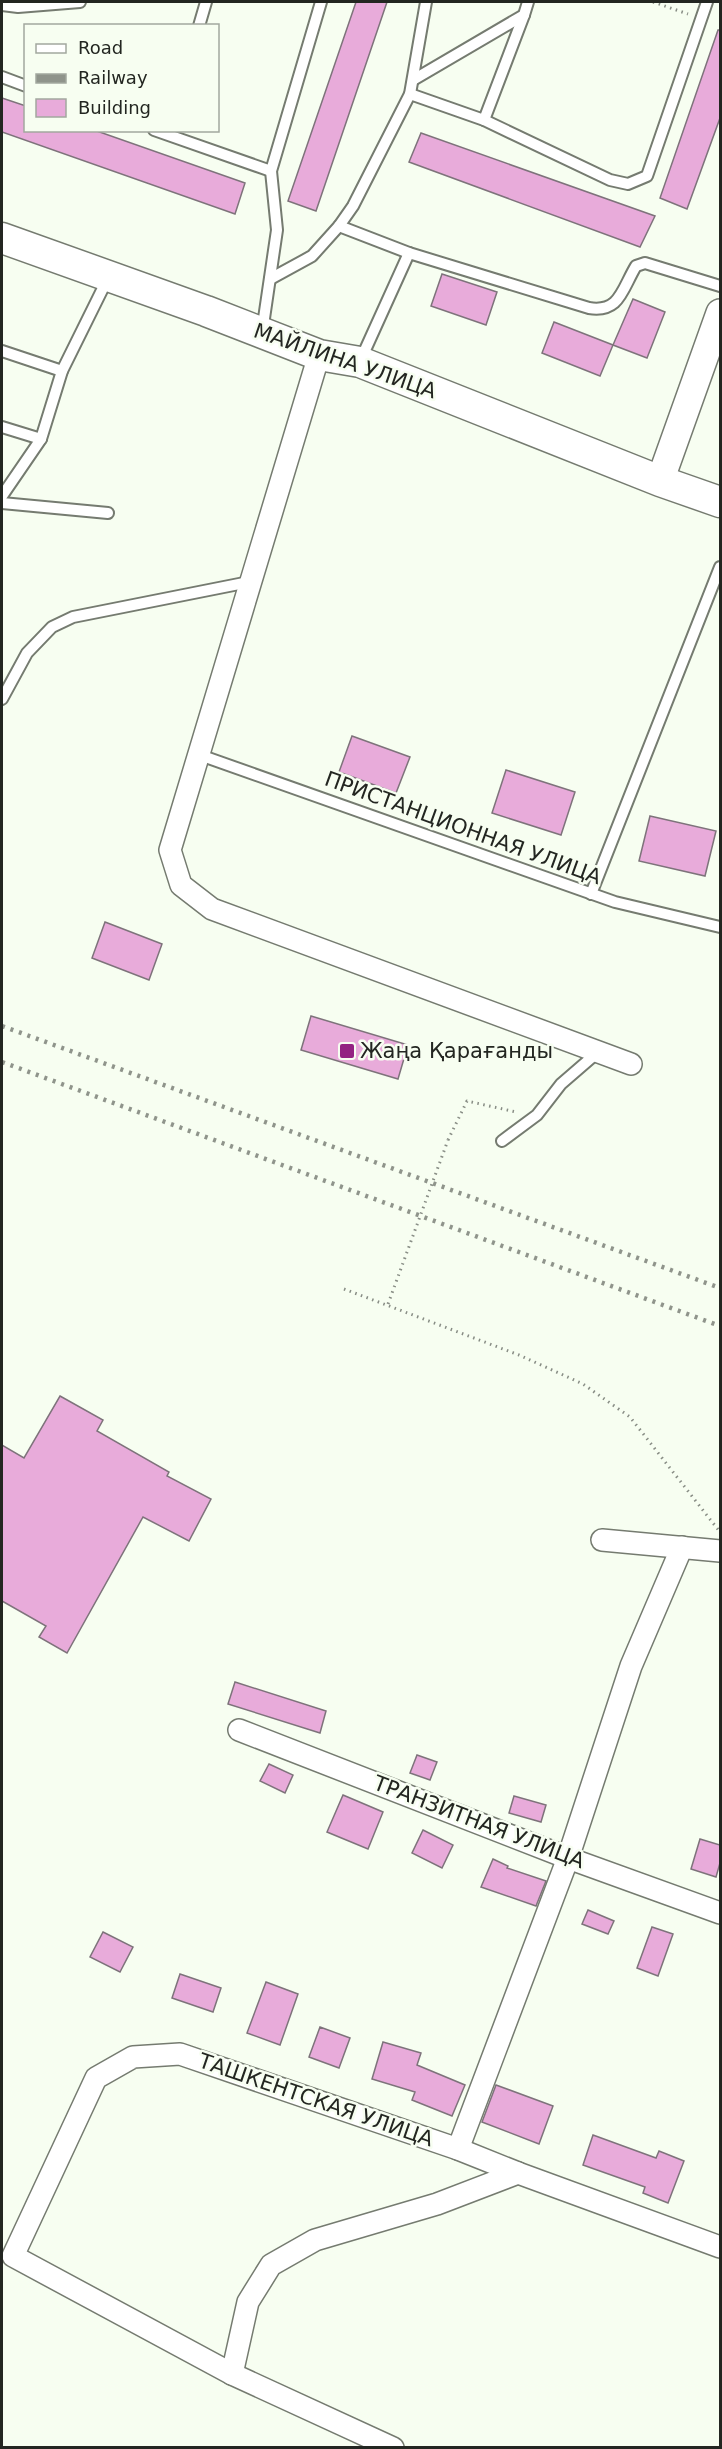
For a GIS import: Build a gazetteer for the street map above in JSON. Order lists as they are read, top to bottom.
{
  "streets": {
    "main road": ["МАЙЛИНА УЛИЦА"],
    "street": ["ТРАНЗИТНАЯ УЛИЦА", "ТАШКЕНТСКАЯ УЛИЦА"],
    "lane": ["ПРИСТАНЦИОННАЯ УЛИЦА"]
  },
  "places": {
    "transit": ["Жаңа Қарағанды"]
  },
  "legend": ["Road", "Railway", "Building"]
}
